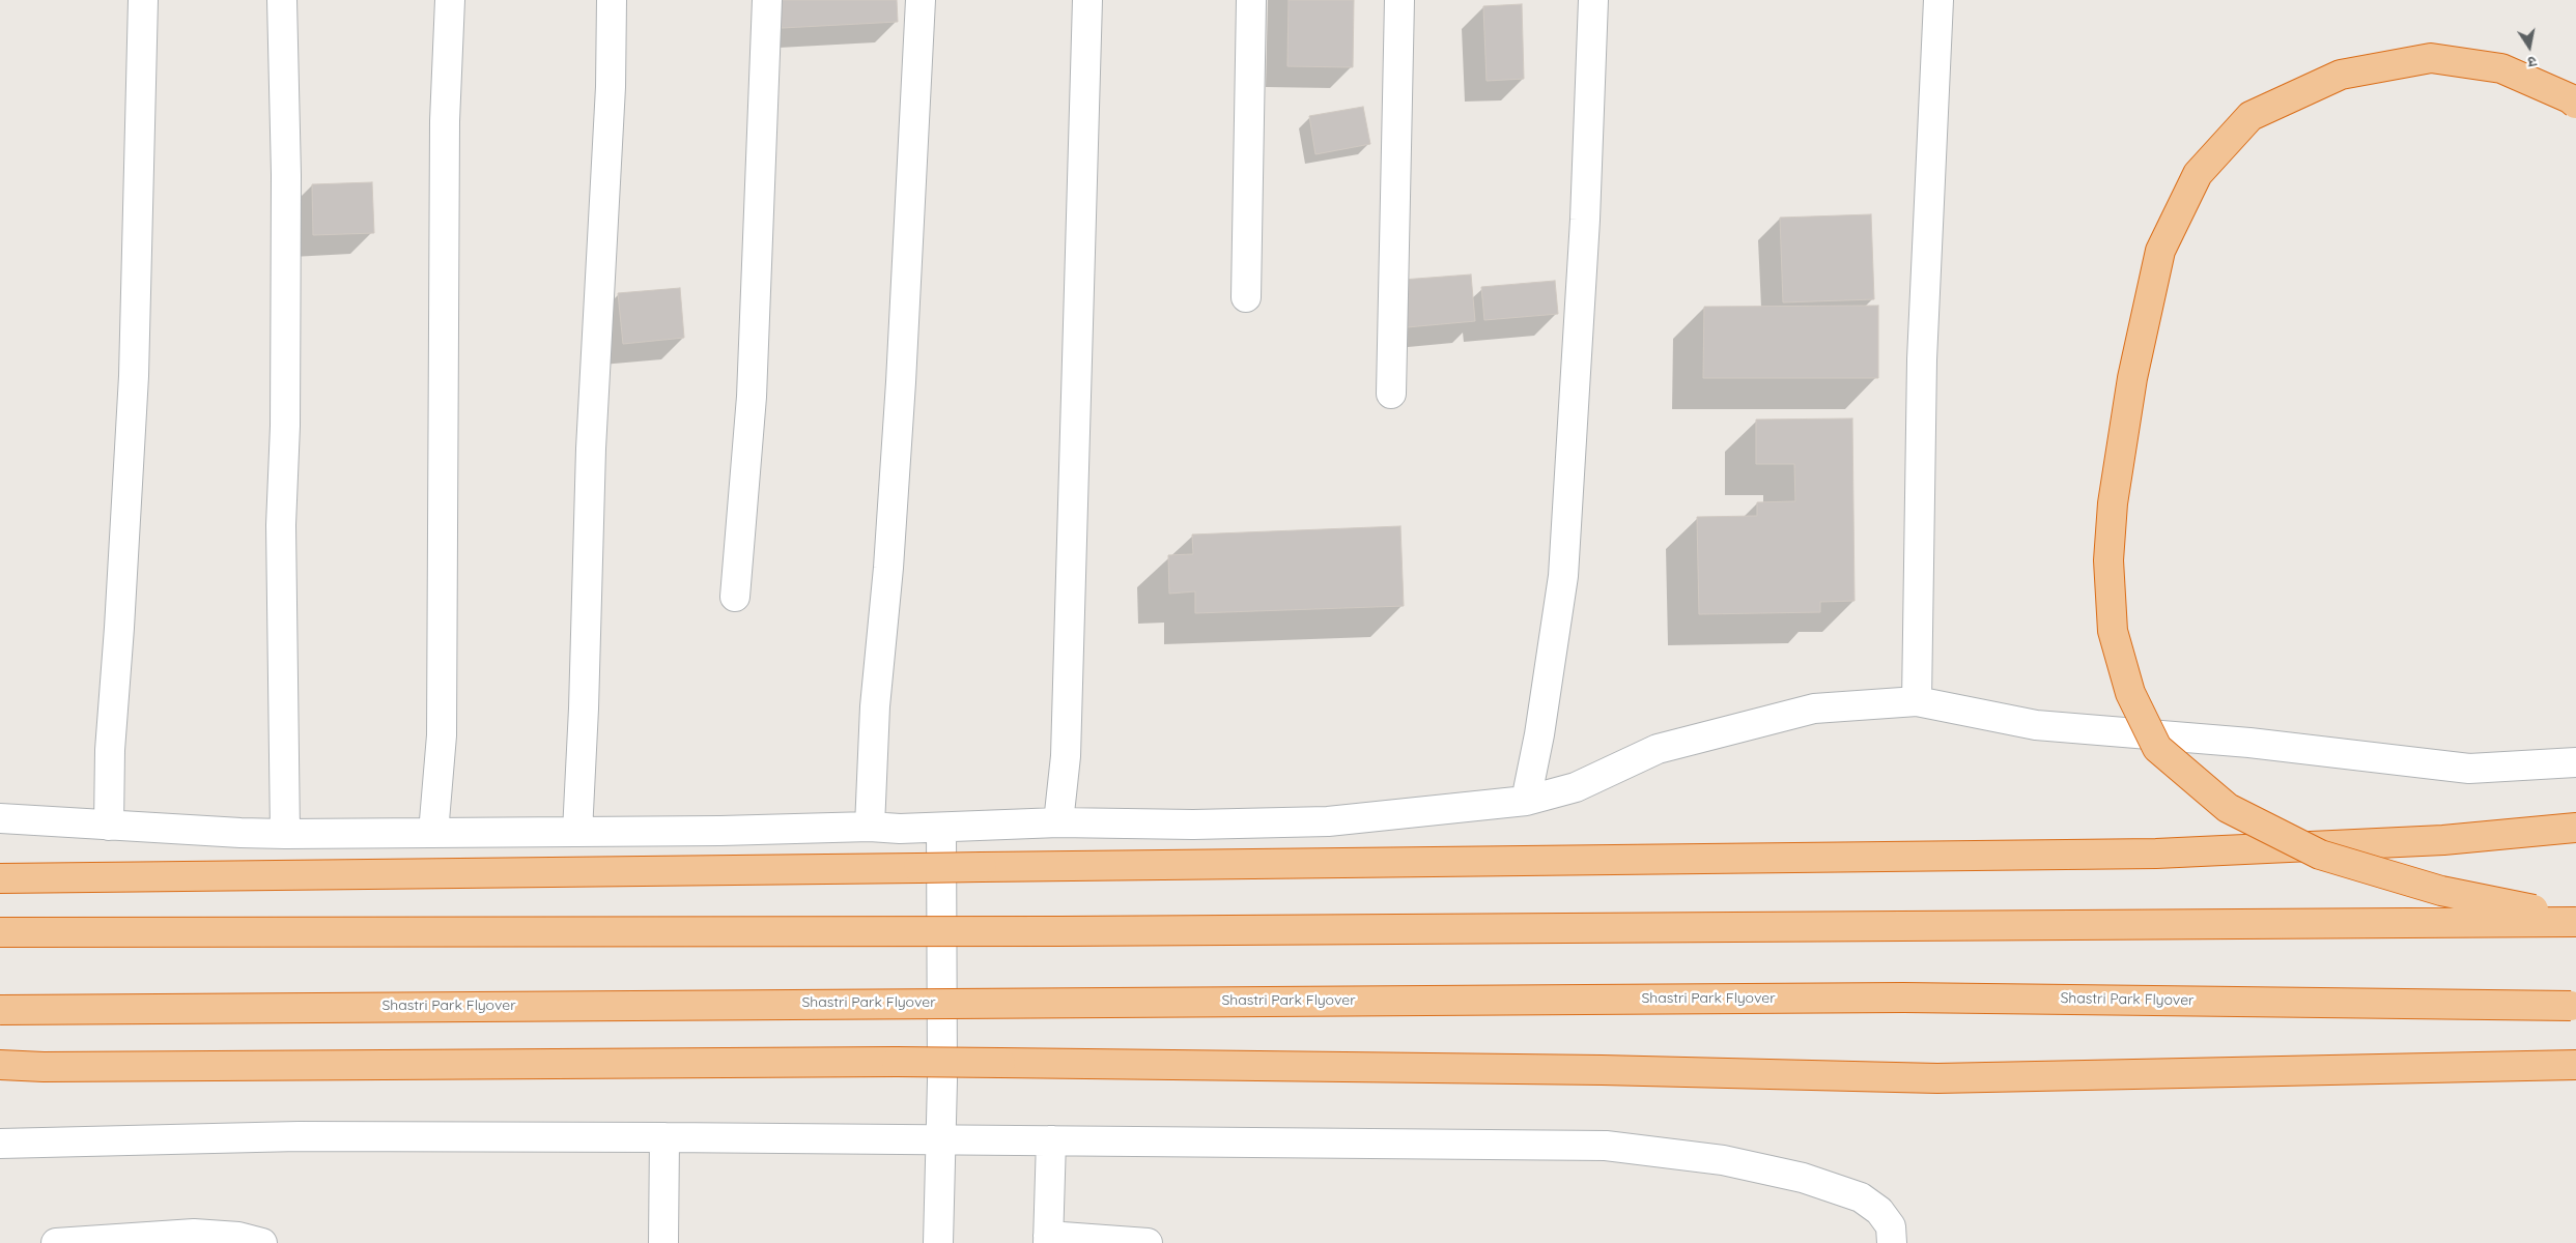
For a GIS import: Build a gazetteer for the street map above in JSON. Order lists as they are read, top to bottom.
{
  "streets": {
    "highway": ["Shastri Park Flyover"]
  },
  "north": "bottom"
}
